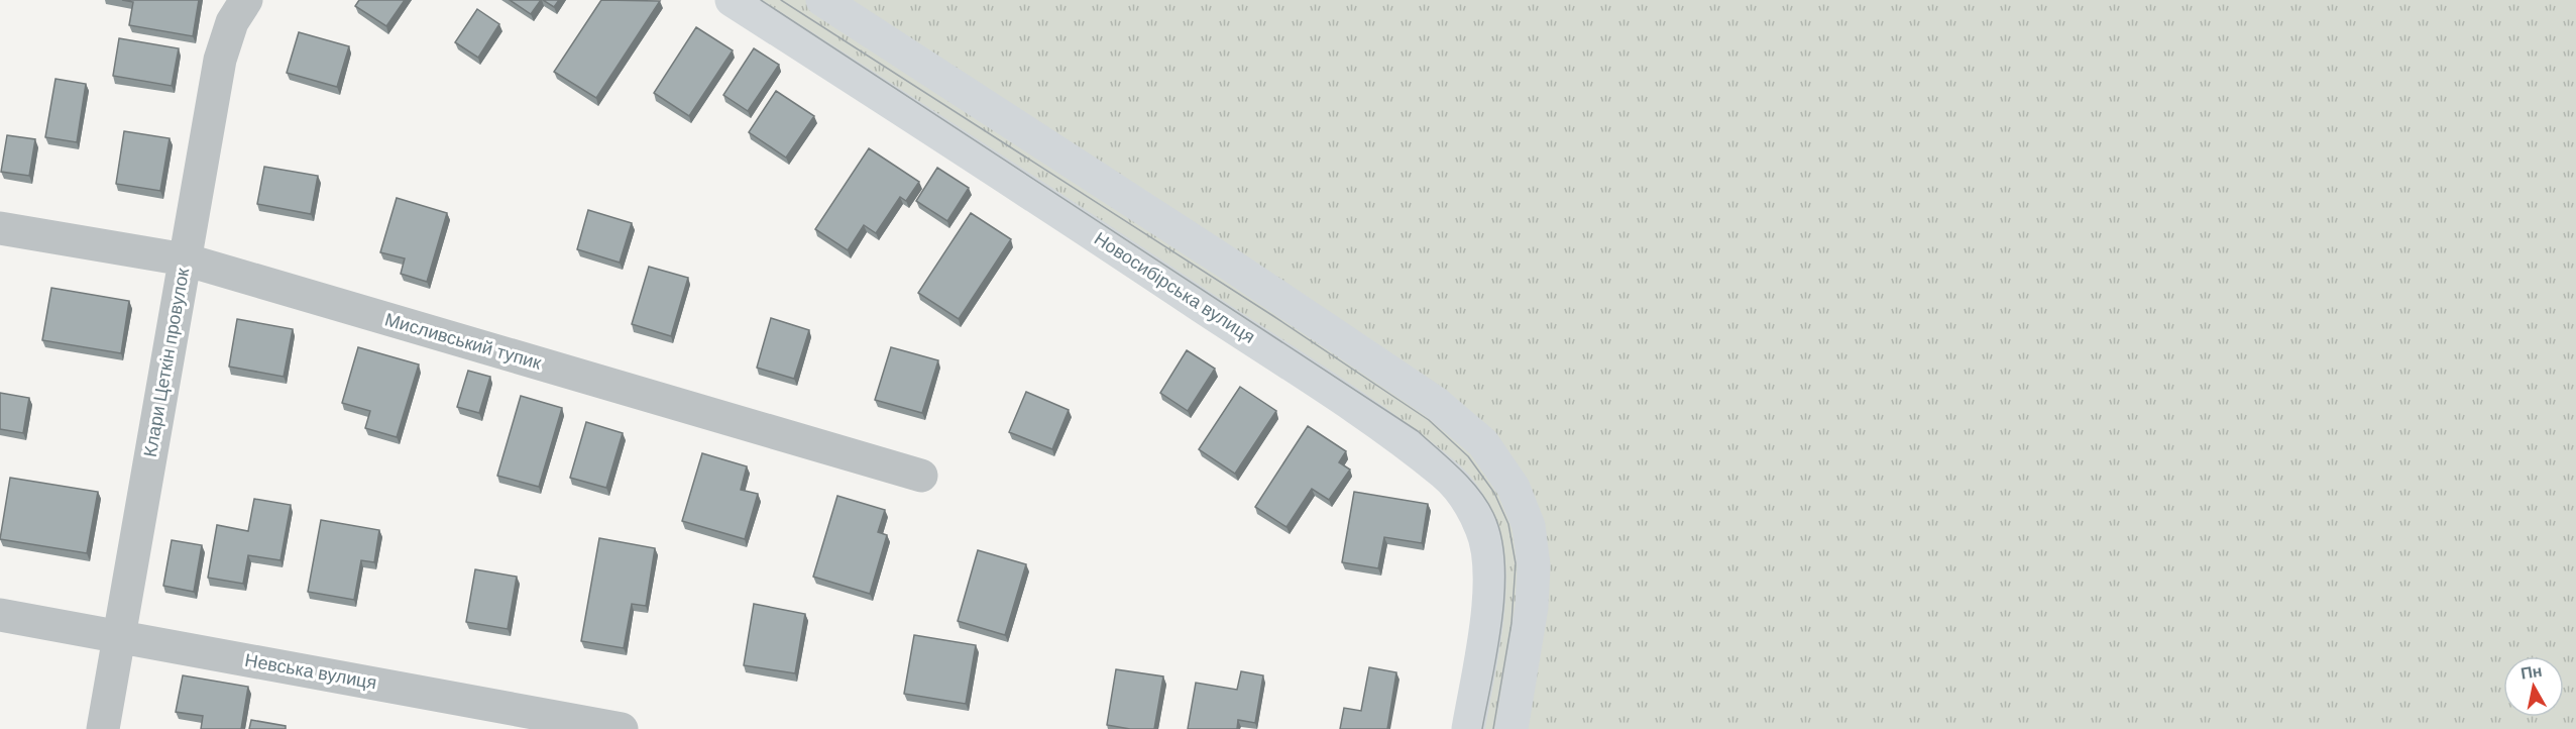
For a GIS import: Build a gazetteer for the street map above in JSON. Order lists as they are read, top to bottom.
{
  "streets": {
    "main road": ["Новосибірська вулиця"],
    "street": ["Мисливський тупик", "Клари Цеткін провулок", "Невська вулиця"]
  },
  "crossings": [
    ["Мисливський тупик", "Клари Цеткін провулок"],
    ["Клари Цеткін провулок", "Невська вулиця"]
  ],
  "north": "top"
}
